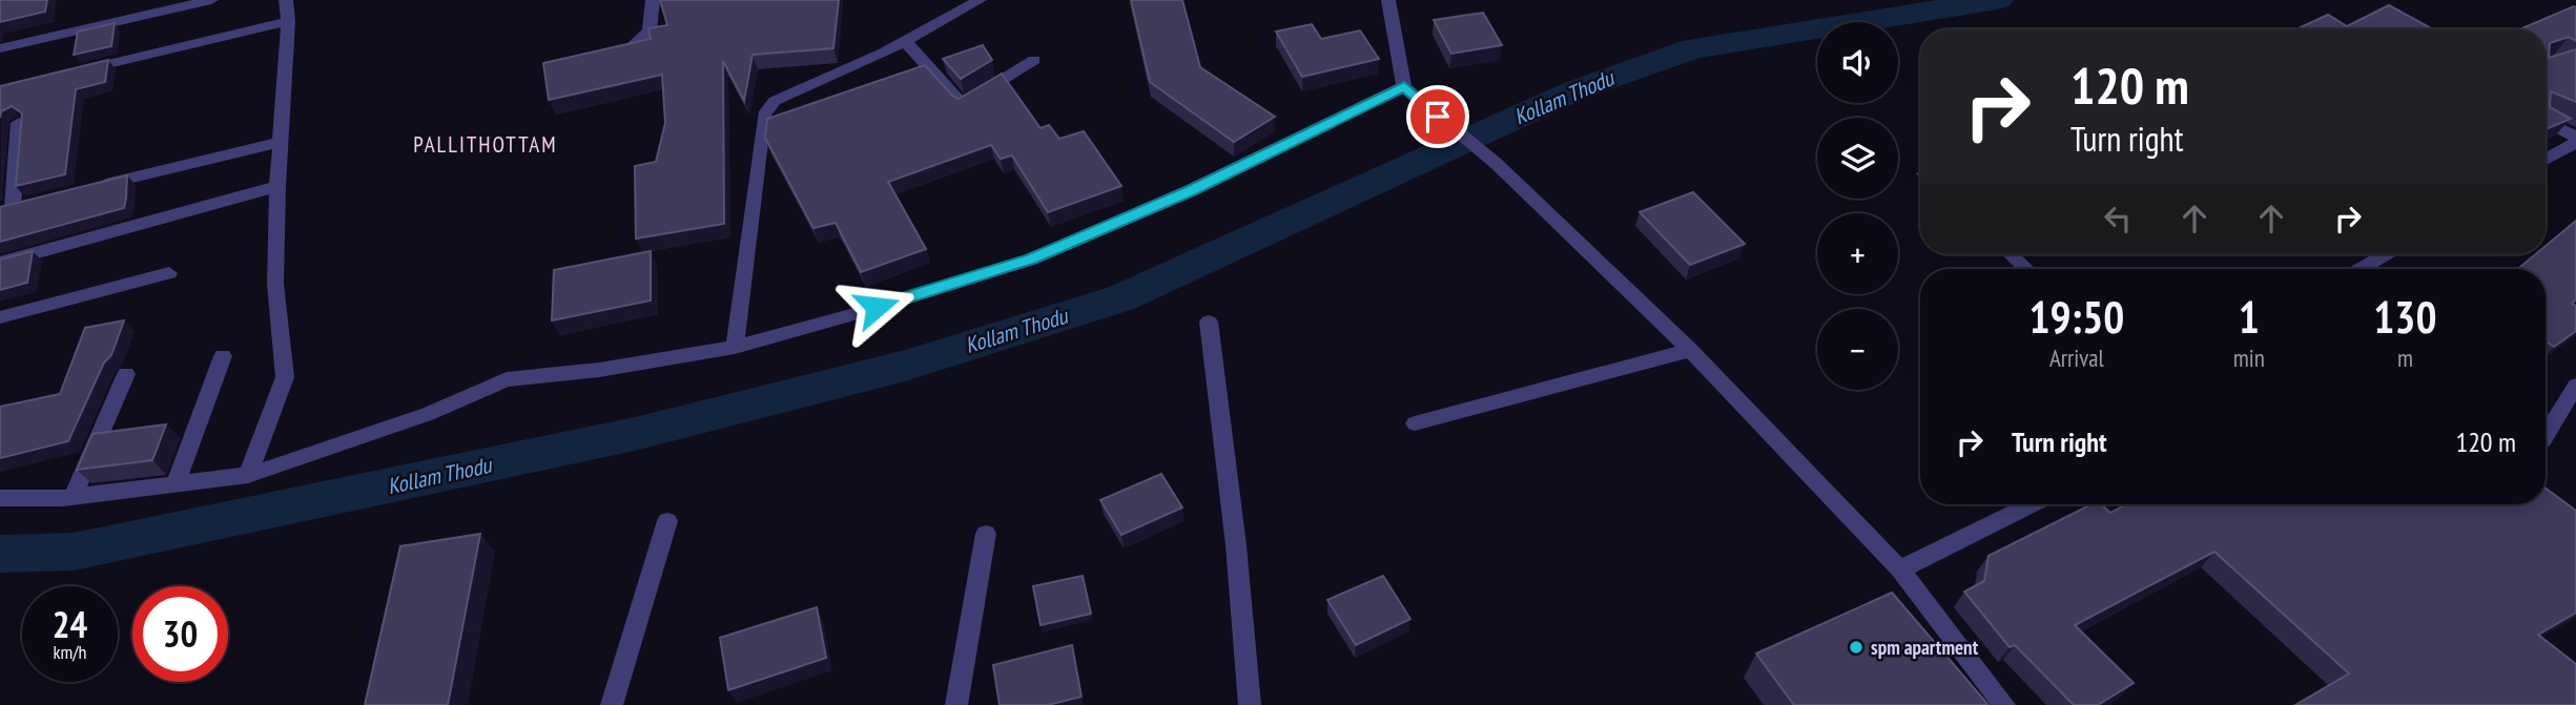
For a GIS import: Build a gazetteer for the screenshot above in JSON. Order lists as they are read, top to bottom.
{
  "districts": ["PALLITHOTTAM"],
  "water": ["Kollam Thodu"],
  "places": ["spm apartment"],
  "page": {
    "map_buttons": ["+", "−"],
    "turn": ["120 m", "Turn right"],
    "eta": [
      "19:50",
      "Arrival",
      "1",
      "min",
      "130",
      "m"
    ],
    "list": [
      {
        "name": "Turn right",
        "value": "120 m"
      }
    ],
    "speed": "24 km/h",
    "limit": "30"
  }
}
